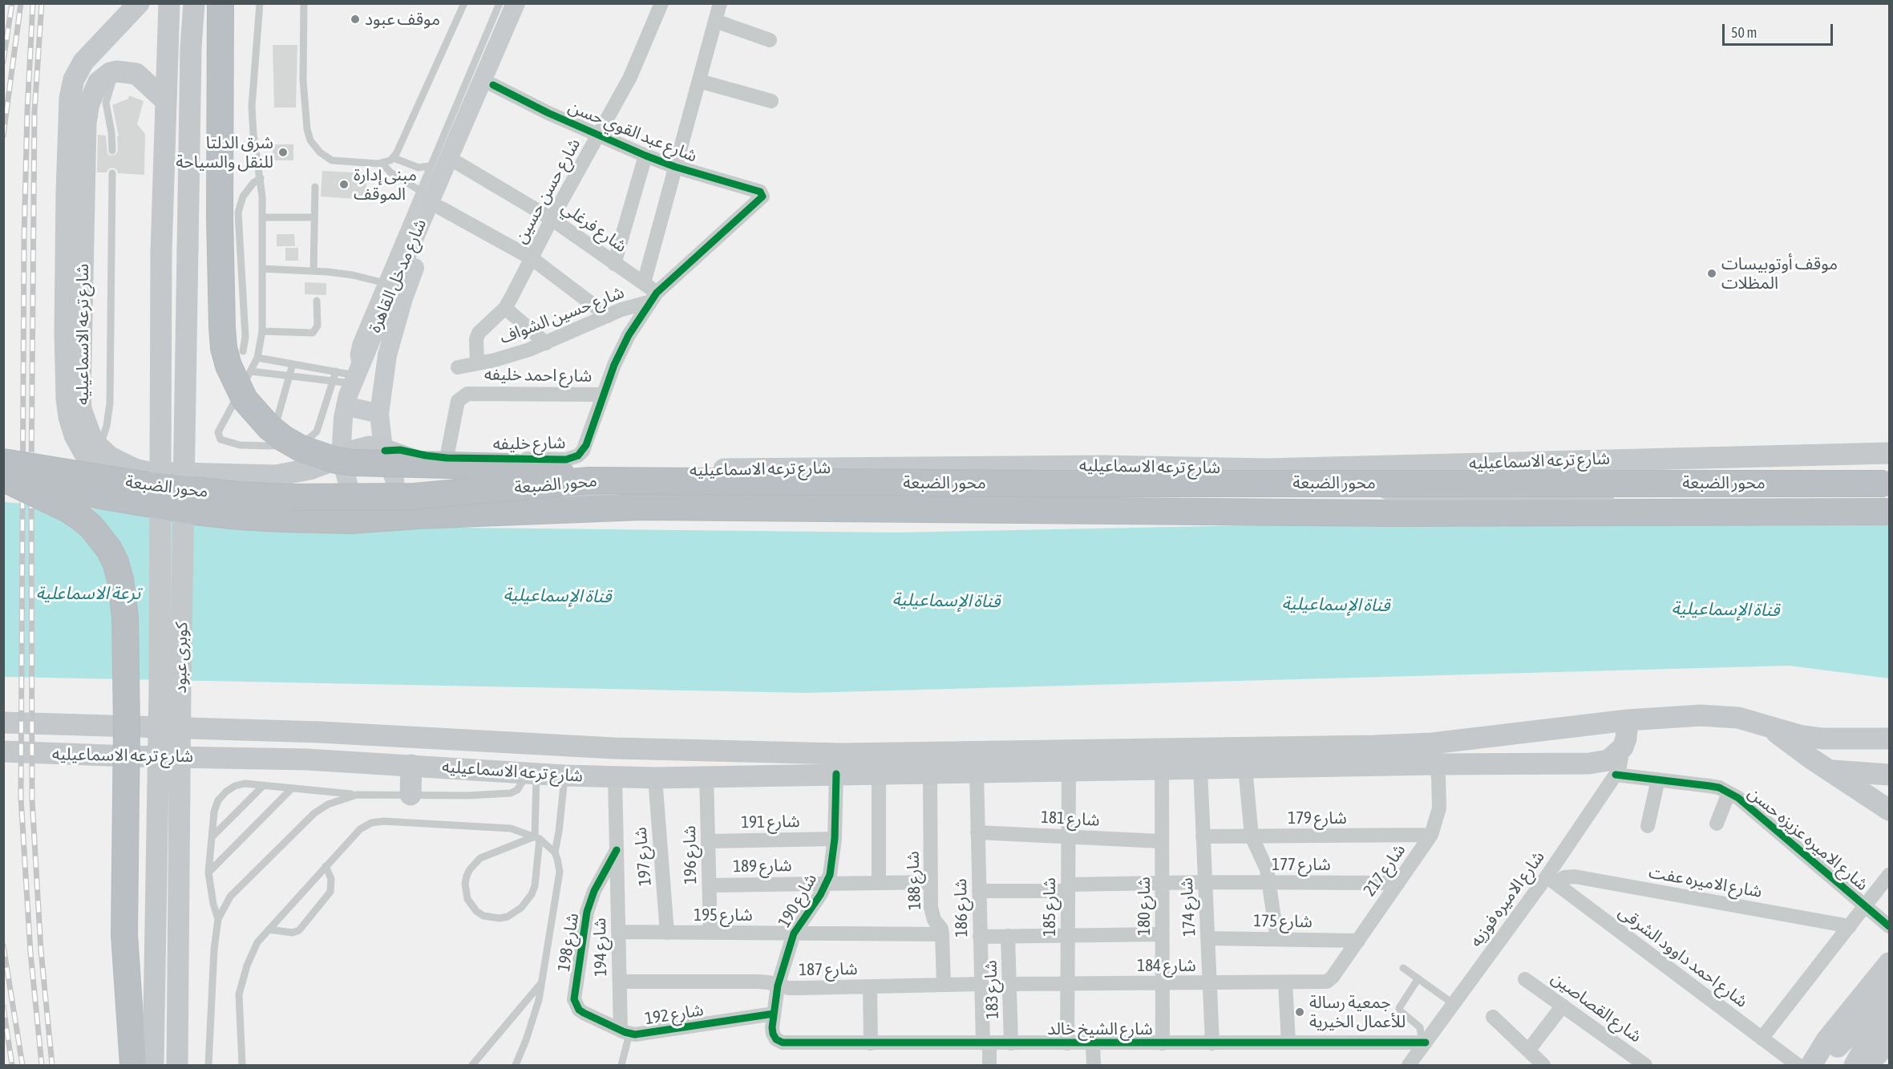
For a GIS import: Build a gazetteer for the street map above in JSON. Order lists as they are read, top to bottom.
{
  "streets": {
    "highway": ["محور الضبعة"],
    "main road": ["شارع ترعه الاسماعيليه", "كوبرى عبود"],
    "street": [
      "شارع عبد القوي حسن",
      "شارع حسن حسين",
      "شارع فرغلي",
      "شارع مدخل القاهرة",
      "شارع حسين الشواف",
      "شارع احمد خليفه",
      "شارع خليفه",
      "شارع 179",
      "شارع 181",
      "شارع 191",
      "شارع الاميره عزيزه حسن",
      "شارع 196",
      "شارع 197",
      "شارع 177",
      "شارع 189",
      "شارع 217",
      "شارع 188",
      "شارع الاميره عفت",
      "شارع الاميره فوزيه",
      "شارع 190",
      "شارع 180",
      "شارع 185",
      "شارع 174",
      "شارع 186",
      "شارع 195",
      "شارع 175",
      "شارع 198",
      "شارع 194",
      "شارع احمد داوود الشرقى",
      "شارع 184",
      "شارع 187",
      "شارع 183",
      "شارع القصاصين",
      "شارع 192",
      "شارع الشيخ خالد"
    ]
  },
  "crossings": [
    ["شارع عبد القوي حسن", "شارع حسن حسين"],
    ["شارع عبد القوي حسن", "شارع فرغلي"],
    ["شارع عبد القوي حسن", "شارع مدخل القاهرة"],
    ["شارع عبد القوي حسن", "شارع حسين الشواف"],
    ["شارع عبد القوي حسن", "شارع خليفه"],
    ["شارع حسن حسين", "شارع فرغلي"],
    ["شارع حسن حسين", "شارع حسين الشواف"],
    ["شارع فرغلي", "شارع مدخل القاهرة"],
    ["شارع فرغلي", "شارع حسين الشواف"],
    ["شارع فرغلي", "شارع خليفه"],
    ["شارع مدخل القاهرة", "شارع ترعه الاسماعيليه"],
    ["شارع مدخل القاهرة", "شارع خليفه"],
    ["شارع حسين الشواف", "شارع خليفه"],
    ["شارع ترعه الاسماعيليه", "شارع خليفه"],
    ["شارع ترعه الاسماعيليه", "محور الضبعة"],
    ["شارع ترعه الاسماعيليه", "شارع 196"],
    ["شارع ترعه الاسماعيليه", "شارع 197"],
    ["شارع ترعه الاسماعيليه", "شارع 217"],
    ["شارع ترعه الاسماعيليه", "شارع 188"],
    ["شارع ترعه الاسماعيليه", "شارع الاميره فوزيه"],
    ["شارع ترعه الاسماعيليه", "شارع 190"],
    ["شارع ترعه الاسماعيليه", "شارع 180"],
    ["شارع ترعه الاسماعيليه", "شارع 185"],
    ["شارع ترعه الاسماعيليه", "شارع 174"],
    ["شارع ترعه الاسماعيليه", "شارع 186"],
    ["شارع ترعه الاسماعيليه", "شارع 194"],
    ["شارع احمد خليفه", "شارع خليفه"],
    ["شارع 179", "شارع 217"],
    ["شارع 179", "شارع 174"],
    ["شارع 181", "شارع 180"],
    ["شارع 181", "شارع 185"],
    ["شارع 181", "شارع 186"],
    ["شارع 191", "شارع 196"],
    ["شارع 191", "شارع 190"],
    ["شارع الاميره عزيزه حسن", "شارع الاميره فوزيه"],
    ["شارع 196", "شارع 189"],
    ["شارع 196", "شارع 195"],
    ["شارع 197", "شارع 195"],
    ["شارع 177", "شارع 217"],
    ["شارع 177", "شارع 180"],
    ["شارع 177", "شارع 185"],
    ["شارع 177", "شارع 174"],
    ["شارع 177", "شارع 186"],
    ["شارع 189", "شارع 188"],
    ["شارع 189", "شارع 190"],
    ["شارع 217", "شارع 175"],
    ["شارع 217", "شارع 184"],
    ["شارع 188", "شارع 195"],
    ["شارع 188", "شارع 187"],
    ["شارع الاميره عفت", "شارع الاميره فوزيه"],
    ["شارع الاميره عفت", "شارع احمد داوود الشرقى"],
    ["شارع الاميره فوزيه", "شارع احمد داوود الشرقى"],
    ["شارع الاميره فوزيه", "شارع الشيخ خالد"],
    ["شارع 190", "شارع 195"],
    ["شارع 190", "شارع 187"],
    ["شارع 190", "شارع 192"],
    ["شارع 190", "شارع الشيخ خالد"],
    ["شارع 180", "شارع 184"],
    ["شارع 180", "شارع الشيخ خالد"],
    ["شارع 185", "شارع 184"],
    ["شارع 185", "شارع الشيخ خالد"],
    ["شارع 174", "شارع 175"],
    ["شارع 174", "شارع 184"],
    ["شارع 174", "شارع الشيخ خالد"],
    ["شارع 186", "شارع 187"],
    ["شارع 186", "شارع الشيخ خالد"],
    ["شارع 195", "شارع 194"],
    ["شارع 198", "شارع 194"],
    ["شارع 198", "شارع 192"],
    ["شارع 194", "شارع 187"],
    ["شارع 194", "شارع 192"],
    ["شارع 184", "شارع 183"],
    ["شارع 183", "شارع الشيخ خالد"]
  ],
  "water": ["ترعة الاسماعلية", "قناة الإسماعيلية"],
  "places": [
    "موقف عبود",
    "شرق الدلتا للنقل والسياحة",
    "مبنى إدارة الموقف",
    "موقف أوتوبيسات المظلات",
    "جمعية رسالة للأعمال الخيرية"
  ],
  "scale_bar": "50 m"
}
